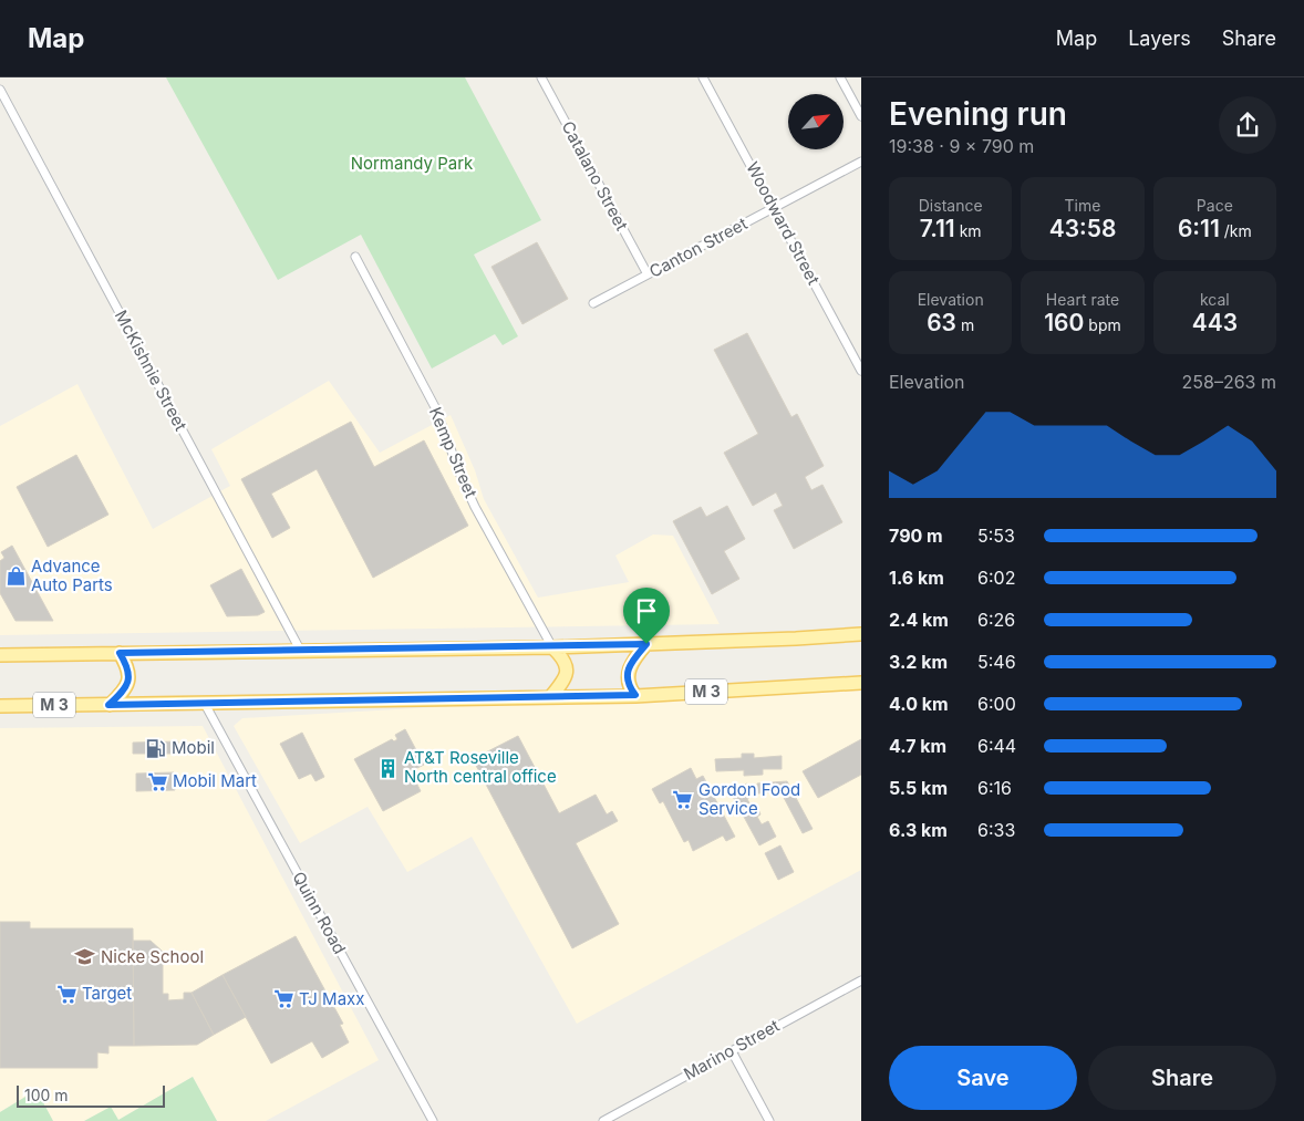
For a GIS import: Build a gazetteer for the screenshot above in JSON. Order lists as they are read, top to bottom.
{
  "streets": {
    "main road": ["M 3"],
    "street": [
      "Catalano Street",
      "Woodward Street",
      "Canton Street",
      "McKishnie Street",
      "Kemp Street",
      "Quinn Road",
      "Marino Street"
    ]
  },
  "crossings": [
    ["Catalano Street", "Canton Street"],
    ["Woodward Street", "Canton Street"],
    ["M 3", "Quinn Road"]
  ],
  "parks": ["Normandy Park"],
  "places": {
    "shop": ["Advance Auto Parts"],
    "fuel station": ["Mobil"],
    "building": ["AT&T Roseville North central office"],
    "supermarket": [
      "Mobil Mart",
      "Gordon Food Service",
      "Target",
      "TJ Maxx"
    ],
    "school or university": ["Nicke School"]
  },
  "scale_bar": "100 m",
  "north": "top right",
  "page": {
    "header": "Map",
    "nav": ["Map", "Layers", "Share"],
    "heading": ["Evening run", "19:38 · 9 × 790 m"],
    "stats": [
      ["Distance", "7.11 km"],
      ["Time", "43:58"],
      ["Pace", "6:11 /km"],
      ["Elevation", "63 m"],
      ["Heart rate", "160 bpm"],
      ["kcal", "443"]
    ],
    "chart": ["Elevation", "258–263 m"],
    "list": [
      {
        "name": "790 m",
        "note": "5:53"
      },
      {
        "name": "1.6 km",
        "note": "6:02"
      },
      {
        "name": "2.4 km",
        "note": "6:26"
      },
      {
        "name": "3.2 km",
        "note": "5:46"
      },
      {
        "name": "4.0 km",
        "note": "6:00"
      },
      {
        "name": "4.7 km",
        "note": "6:44"
      },
      {
        "name": "5.5 km",
        "note": "6:16"
      },
      {
        "name": "6.3 km",
        "note": "6:33"
      }
    ],
    "buttons": ["Save", "Share"],
    "scale": "100 m"
  }
}
